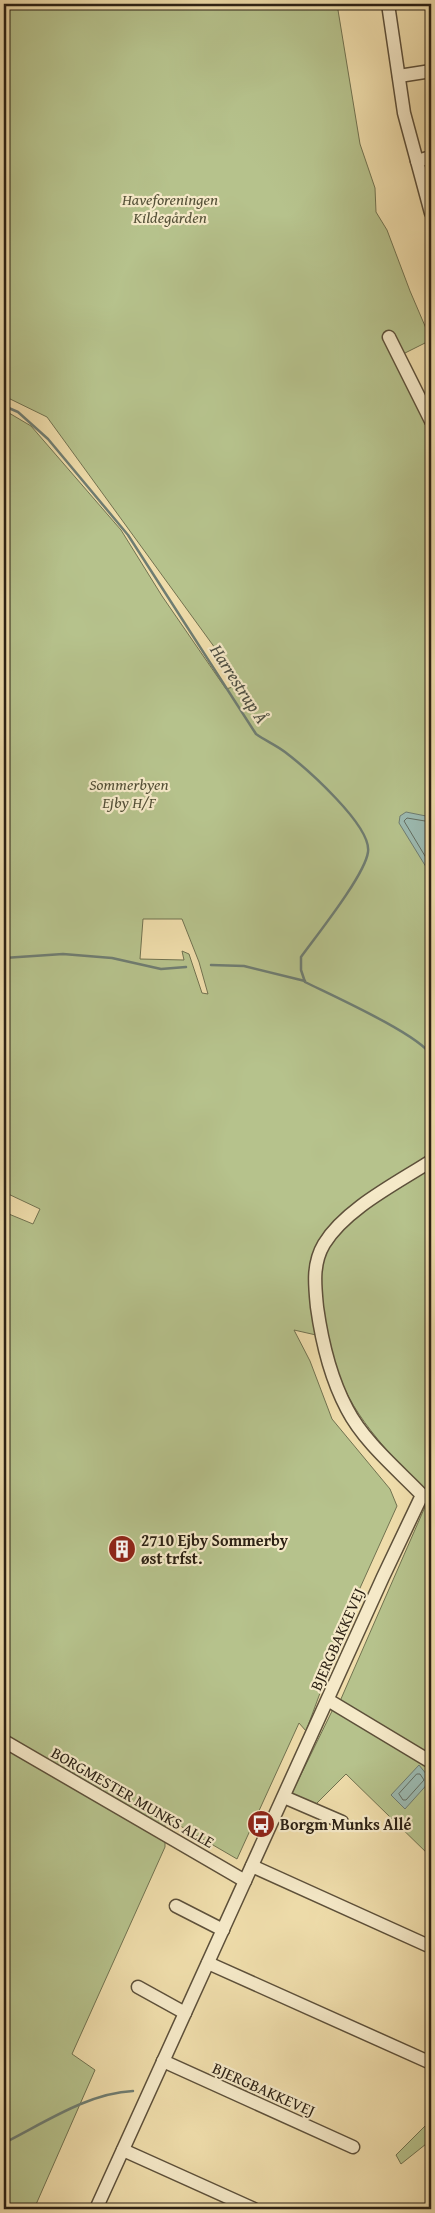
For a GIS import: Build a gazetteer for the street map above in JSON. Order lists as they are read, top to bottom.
{
  "streets": {
    "street": ["BJERGBAKKEVEJ", "BORGMESTER MUNKS ALLE"]
  },
  "crossings": [
    ["BJERGBAKKEVEJ", "BORGMESTER MUNKS ALLE"]
  ],
  "water": ["Harrestrup Å"],
  "parks": ["Haveforeningen Kildegården", "Sommerbyen Ejby H/F"],
  "places": {
    "building": ["2710 Ejby Sommerby øst trfst."],
    "bus stop": ["Borgm Munks Allé"]
  }
}
